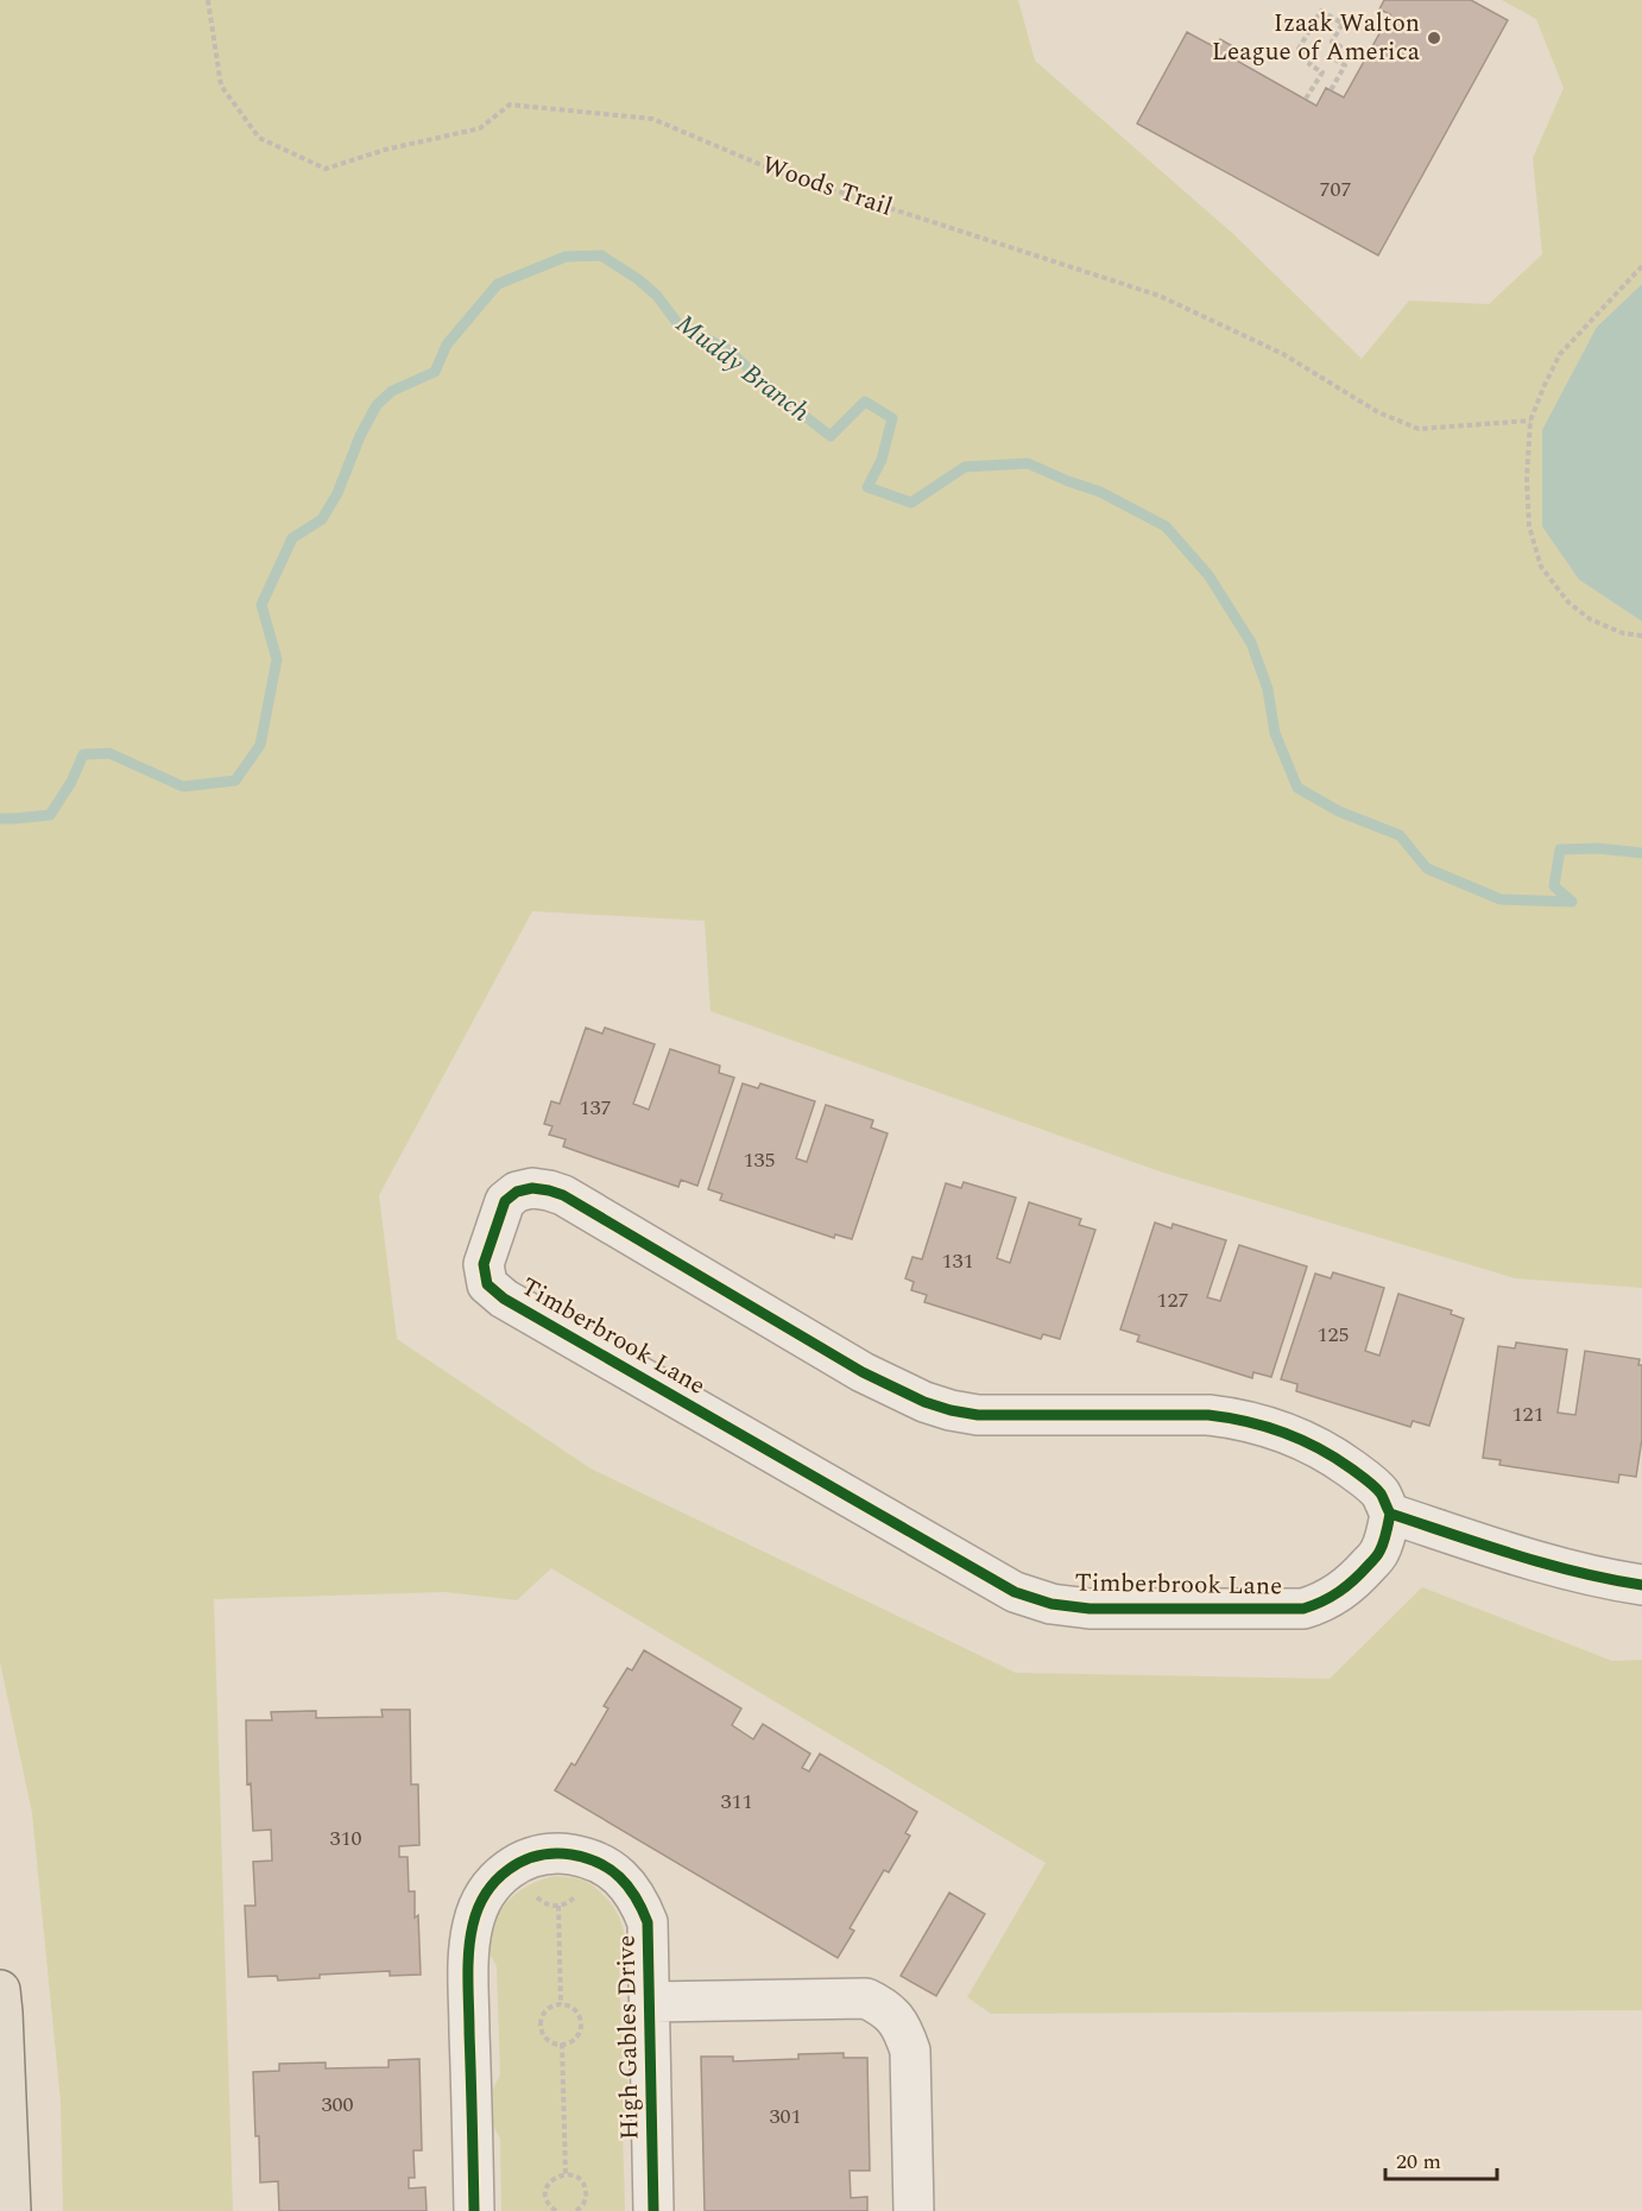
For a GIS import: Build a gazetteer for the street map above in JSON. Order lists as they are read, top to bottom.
{
  "streets": {
    "street": ["Timberbrook Lane", "High Gables Drive"],
    "path": ["Woods Trail"]
  },
  "water": ["Muddy Branch"],
  "places": ["Izaak Walton League of America"],
  "house_numbers": [
    "707",
    "137",
    "135",
    "131",
    "127",
    "125",
    "121",
    "311",
    "310",
    "300",
    "301"
  ],
  "scale_bar": "20 m"
}
